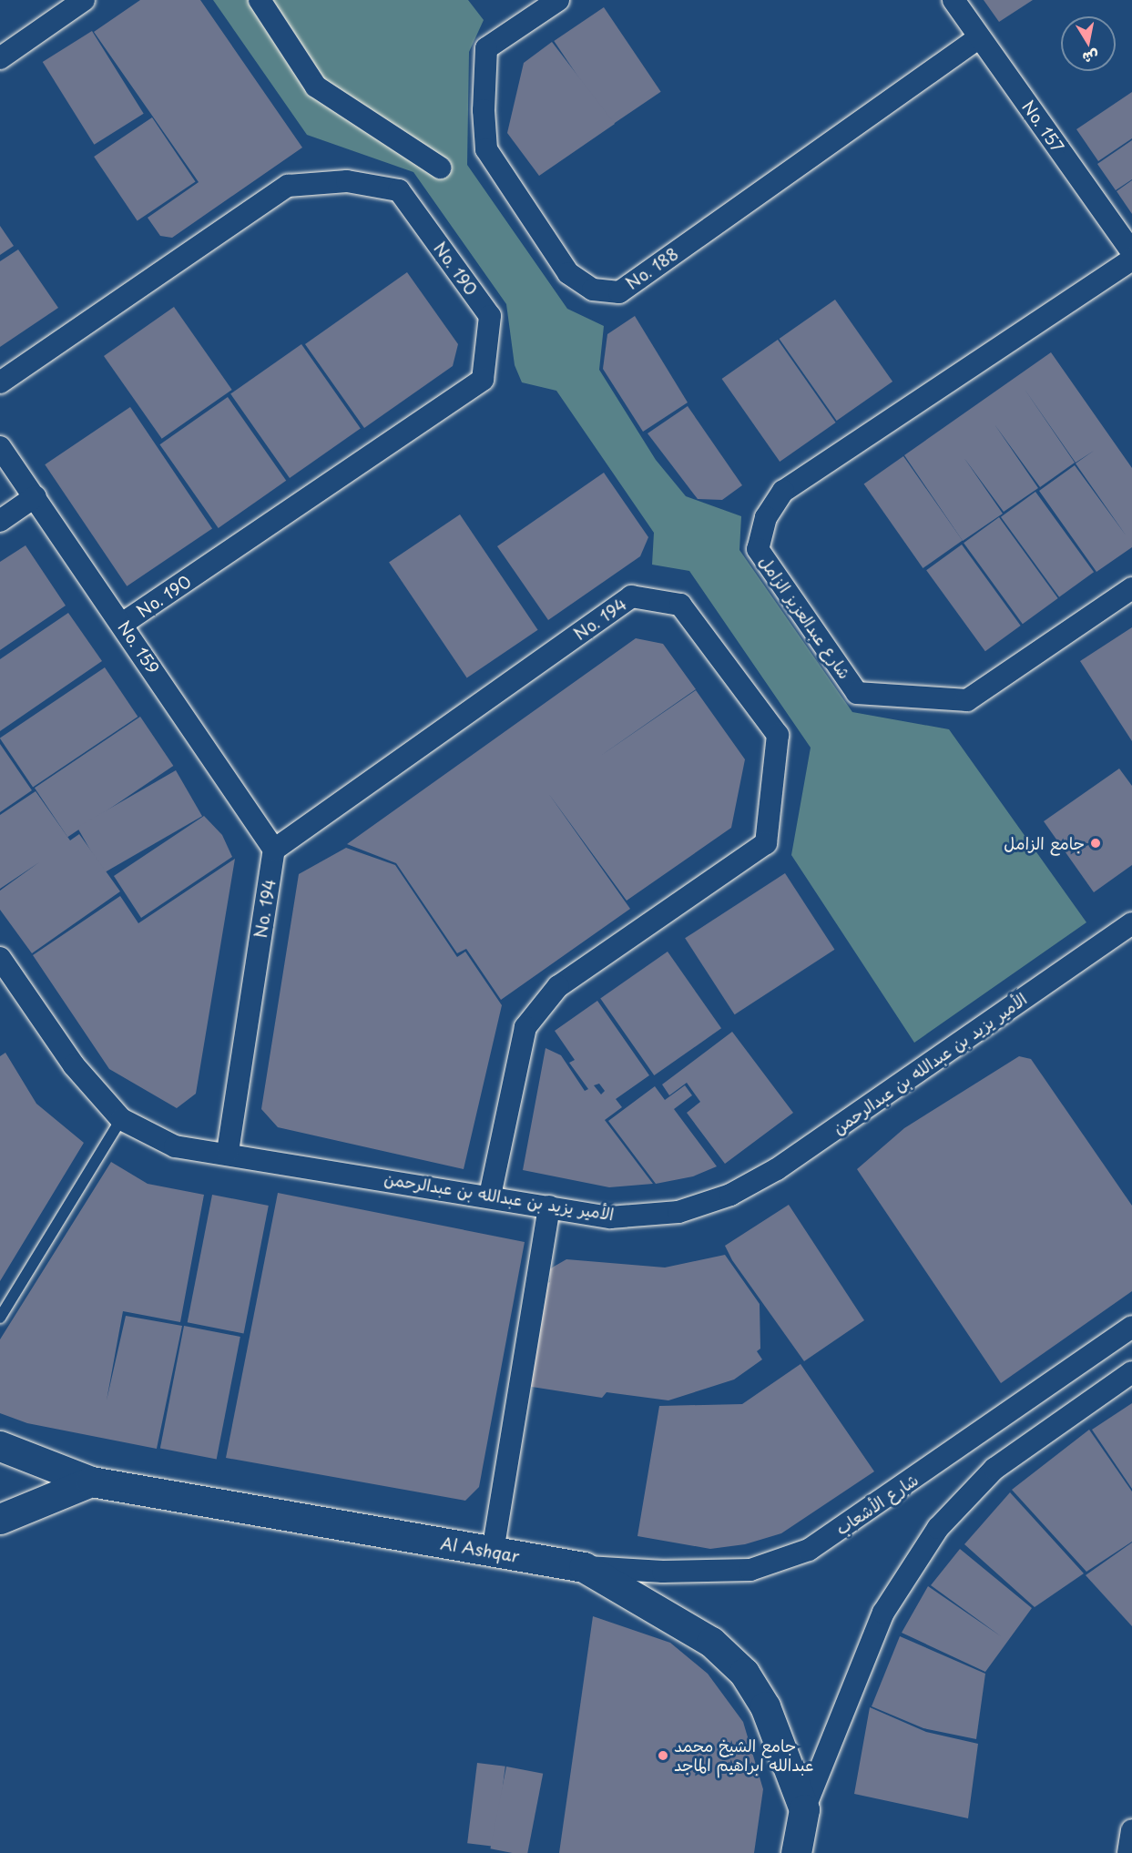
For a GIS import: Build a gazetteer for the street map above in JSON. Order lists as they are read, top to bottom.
{
  "streets": {
    "street": [
      "No. 157",
      "No. 190",
      "No. 188",
      "شارع عبدالعزيز الزامل",
      "No. 194",
      "No. 159",
      "الأمير يزيد بن عبدالله بن عبدالرحمن",
      "شارع الأشعاب",
      "Al Ashqar"
    ]
  },
  "crossings": [
    ["No. 157", "No. 188"],
    ["No. 190", "No. 159"],
    ["No. 194", "No. 159"],
    ["No. 194", "الأمير يزيد بن عبدالله بن عبدالرحمن"],
    ["شارع الأشعاب", "Al Ashqar"]
  ],
  "places": ["جامع الزامل", "جامع الشيخ محمد عبدالله ابراهيم الماجد"],
  "north": "bottom"
}
